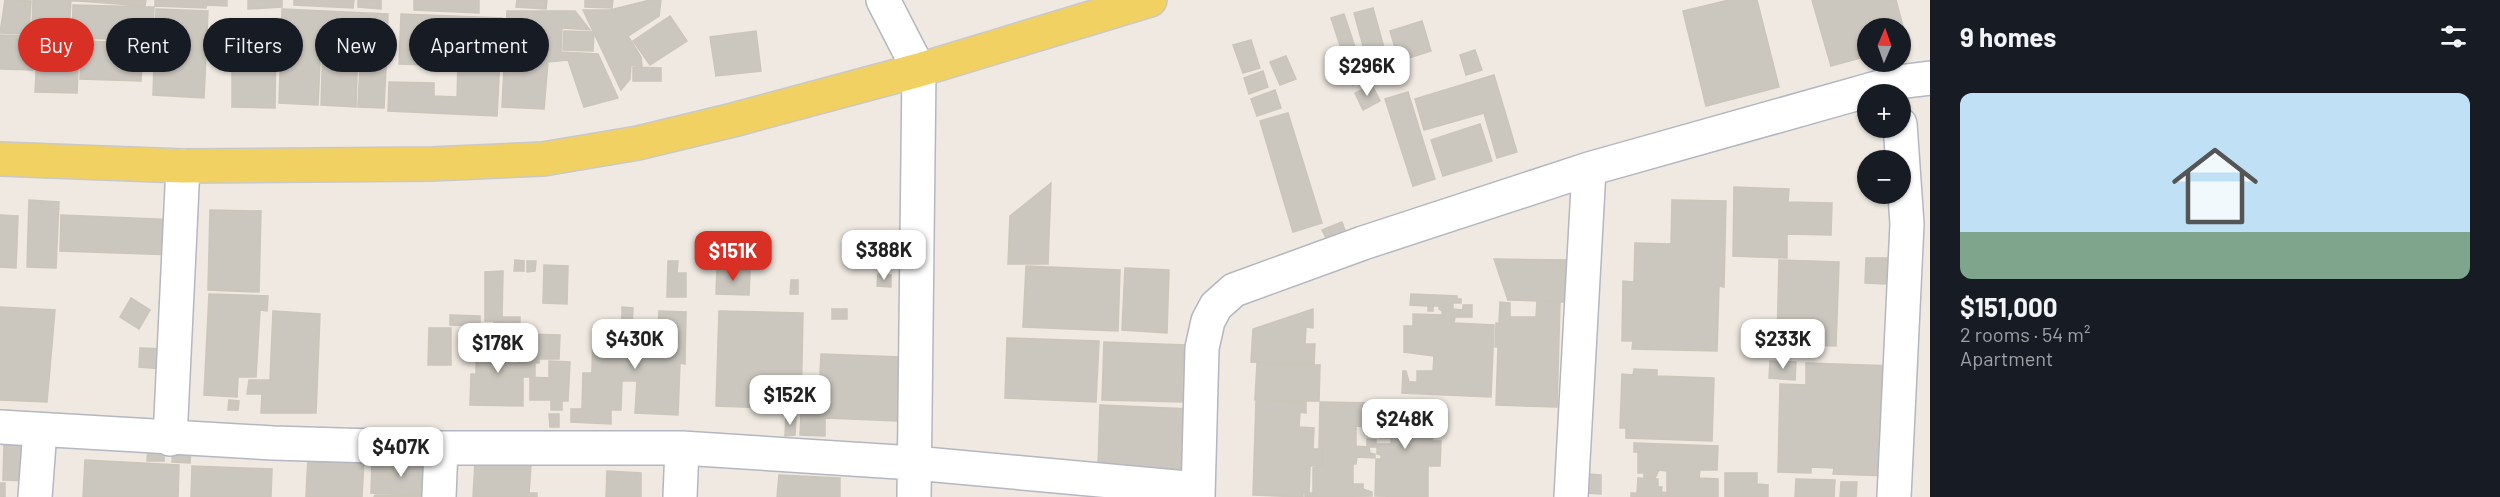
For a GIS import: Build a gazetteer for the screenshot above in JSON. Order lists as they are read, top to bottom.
{
  "north": "top",
  "page": {
    "heading": "9 homes",
    "map_buttons": ["+", "−"],
    "chip": [
      "Buy",
      "Rent",
      "Filters",
      "New",
      "Apartment"
    ],
    "price": [
      "$296K",
      "$388K",
      "$151K",
      "$430K",
      "$233K",
      "$178K",
      "$152K",
      "$248K",
      "$407K"
    ],
    "list": [
      {
        "name": "$151,000",
        "note": "2 rooms · 54 m² · Apartment"
      }
    ]
  }
}
